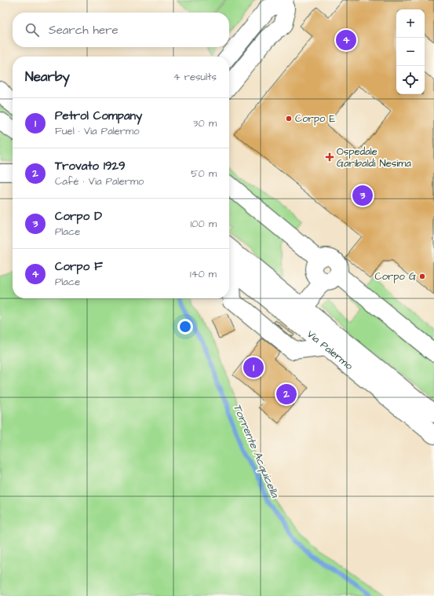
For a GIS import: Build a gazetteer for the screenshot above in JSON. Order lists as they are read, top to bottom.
{
  "streets": {
    "main road": ["Via Palermo"]
  },
  "water": ["Torrente Acquicella"],
  "places": {
    "other": ["Corpo E", "Corpo G"],
    "health": ["Ospedale Garibaldi Nesima"]
  },
  "page": {
    "map_buttons": ["+", "−"],
    "search": "Search here",
    "pins": [
      "4",
      "3",
      "1",
      "2"
    ],
    "heading": ["Nearby", "4 results"],
    "list": [
      {
        "mark": "1",
        "name": "Petrol Company",
        "note": "Fuel · Via Palermo",
        "value": "30 m"
      },
      {
        "mark": "2",
        "name": "Trovato 1929",
        "note": "Café · Via Palermo",
        "value": "50 m"
      },
      {
        "mark": "3",
        "name": "Corpo D",
        "note": "Place",
        "value": "100 m"
      },
      {
        "mark": "4",
        "name": "Corpo F",
        "note": "Place",
        "value": "140 m"
      }
    ]
  }
}
